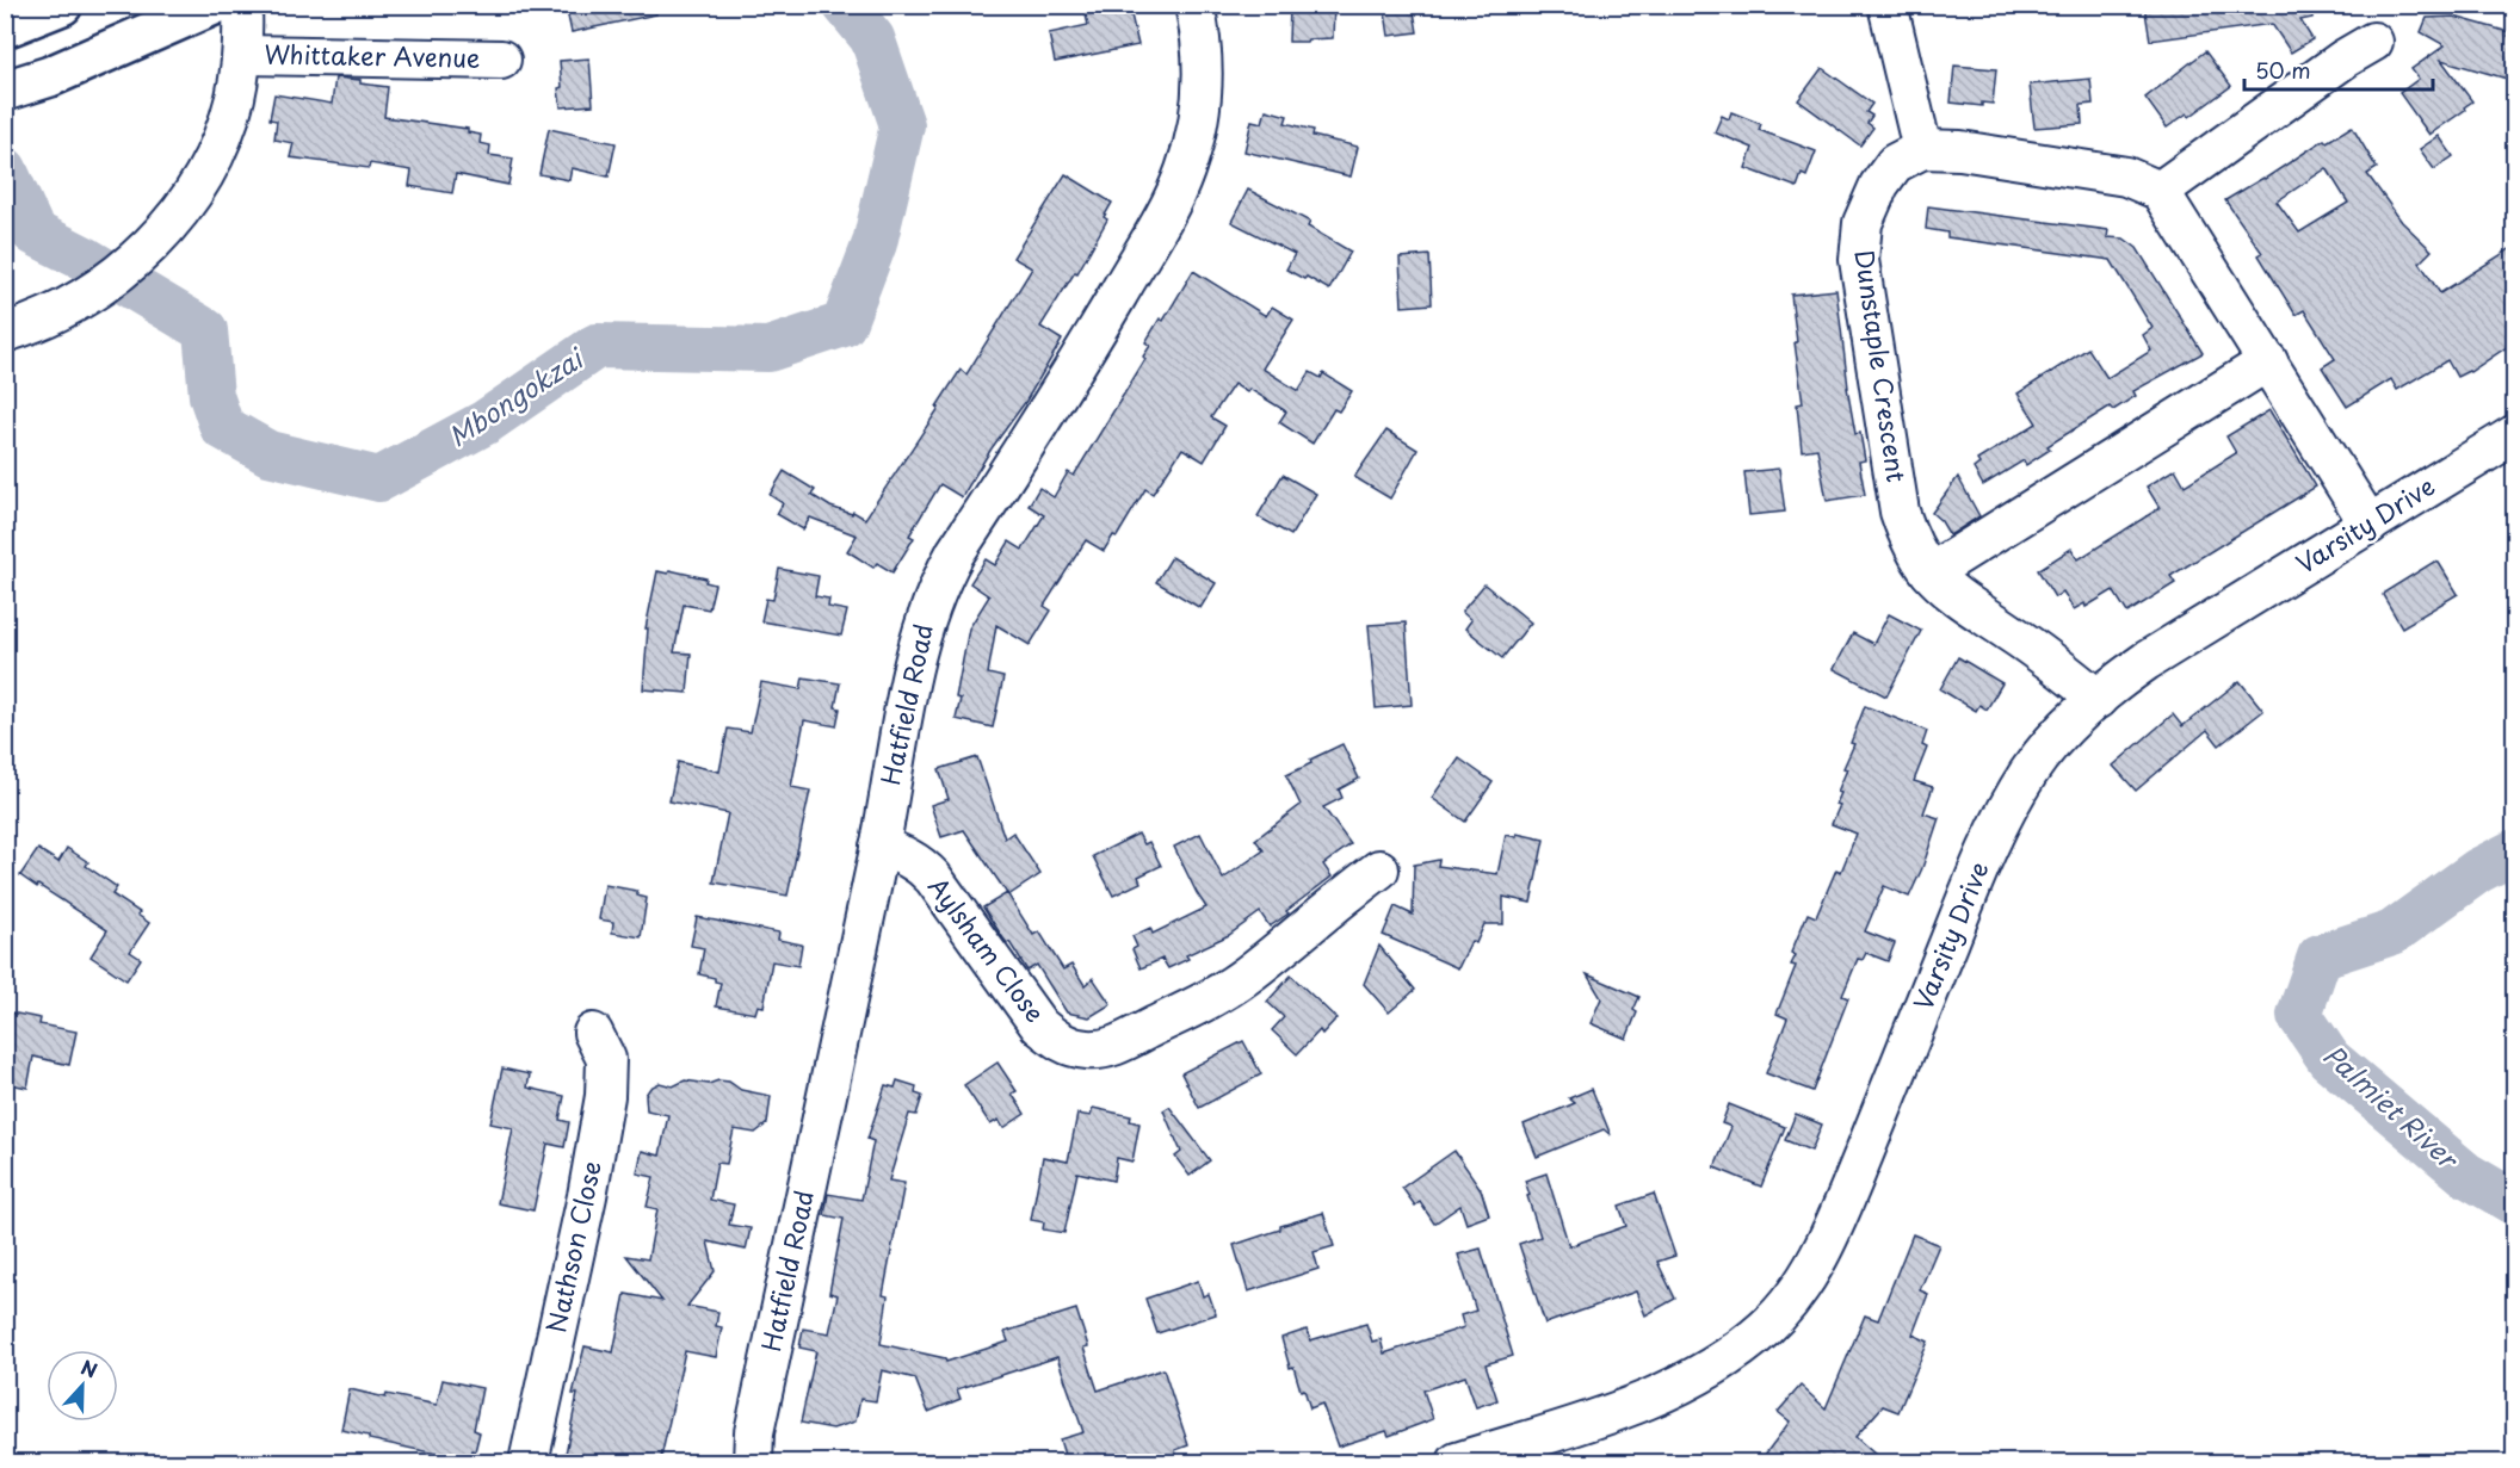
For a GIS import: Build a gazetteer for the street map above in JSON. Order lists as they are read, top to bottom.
{
  "streets": {
    "street": [
      "Whittaker Avenue",
      "Dunstaple Crescent",
      "Varsity Drive",
      "Hatfield Road",
      "Aylsham Close",
      "Nathson Close"
    ]
  },
  "crossings": [
    ["Dunstaple Crescent", "Varsity Drive"],
    ["Hatfield Road", "Aylsham Close"]
  ],
  "water": ["Mbongokzai", "Palmiet River"],
  "scale_bar": "50 m",
  "north": "top"
}
